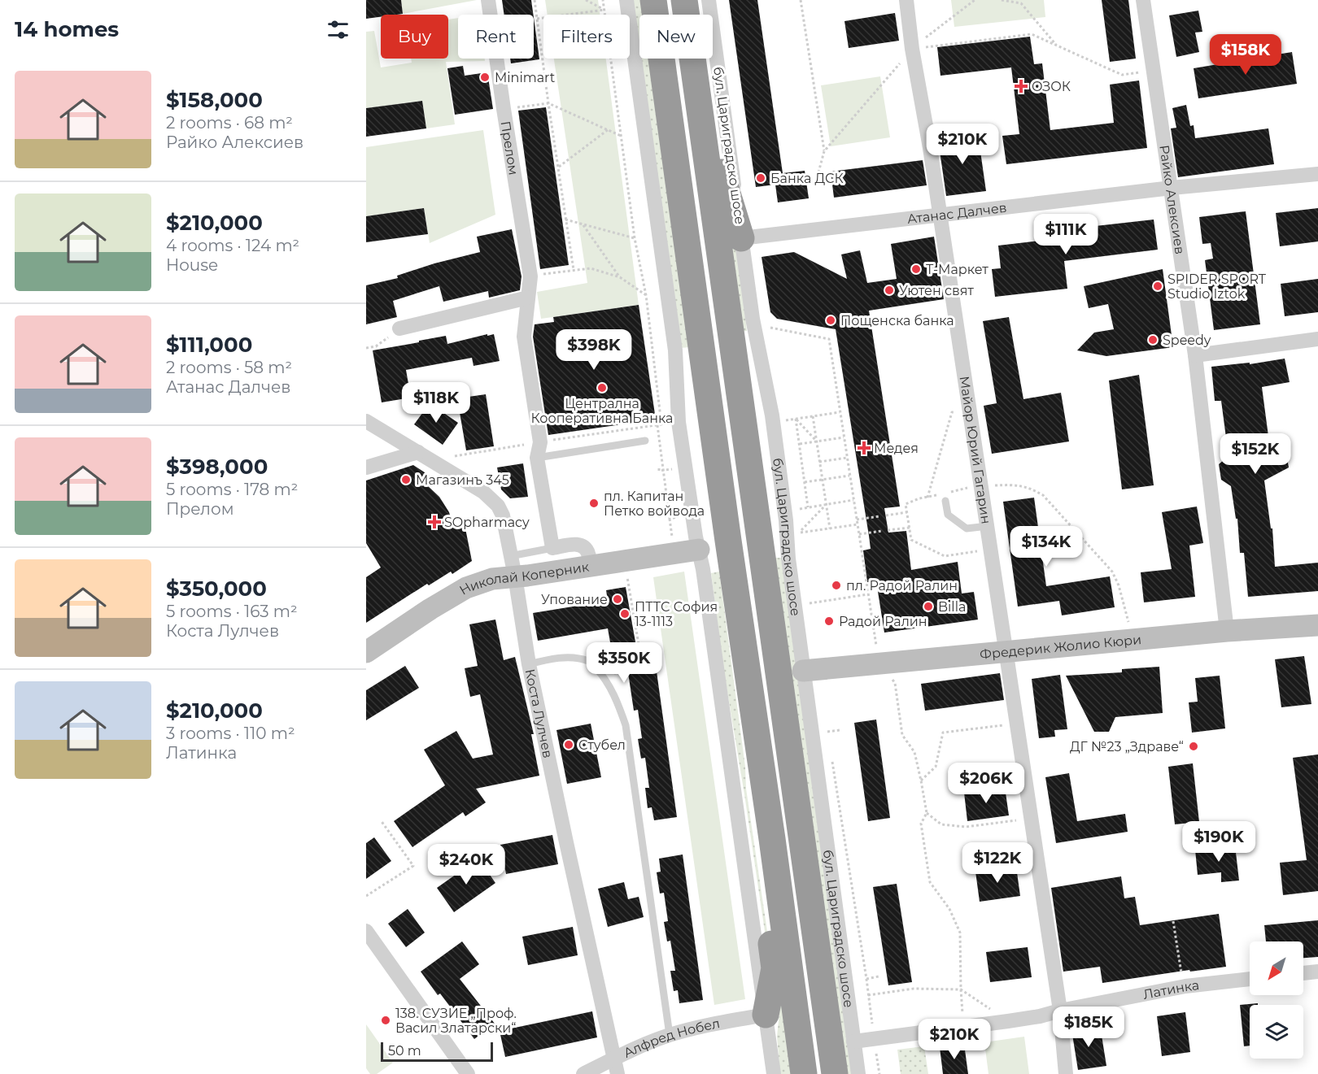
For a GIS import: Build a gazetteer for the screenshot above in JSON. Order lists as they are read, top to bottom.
{
  "streets": {
    "highway": ["бул. Цариградско шосе"],
    "street": [
      "Прелом",
      "Райко Алексиев",
      "Атанас Далчев",
      "Майор Юрий Гагарин",
      "Николай Коперник",
      "Фредерик Жолио Кюри",
      "Коста Лулчев",
      "Латинка",
      "Алфред Нобел"
    ]
  },
  "crossings": [
    ["бул. Цариградско шосе", "Атанас Далчев"],
    ["бул. Цариградско шосе", "Фредерик Жолио Кюри"],
    ["бул. Цариградско шосе", "Латинка"],
    ["Райко Алексиев", "Атанас Далчев"],
    ["Райко Алексиев", "Фредерик Жолио Кюри"],
    ["Атанас Далчев", "Майор Юрий Гагарин"],
    ["Майор Юрий Гагарин", "Фредерик Жолио Кюри"],
    ["Майор Юрий Гагарин", "Латинка"],
    ["Николай Коперник", "Коста Лулчев"],
    ["Коста Лулчев", "Алфред Нобел"]
  ],
  "places": {
    "other": [
      "Minimart",
      "Банка ДСК",
      "Т-Маркет",
      "SPIDER SPORT Studio Iztok",
      "Уютен свят",
      "Пощенска банка",
      "Speedy",
      "Централна Кооперативна Банка",
      "Магазинъ 345",
      "пл. Капитан Петко войвода",
      "пл. Радой Ралин",
      "Упование",
      "Billa",
      "ПТТС София 13-1113",
      "Радой Ралин",
      "Стубел",
      "ДГ №23 „Здраве“",
      "138. СУЗИЕ „Проф. Васил Златарски“"
    ],
    "health": ["ОЗОК", "Медея", "SOpharmacy"]
  },
  "scale_bar": "50 m",
  "north": "bottom left",
  "page": {
    "heading": "14 homes",
    "chip": [
      "Buy",
      "Rent",
      "Filters",
      "New"
    ],
    "price": [
      "$158K",
      "$210K",
      "$111K",
      "$398K",
      "$118K",
      "$152K",
      "$134K",
      "$350K",
      "$206K",
      "$190K",
      "$122K",
      "$240K",
      "$185K",
      "$210K"
    ],
    "list": [
      {
        "name": "$158,000",
        "note": "2 rooms · 68 m² · Райко Алексиев"
      },
      {
        "name": "$210,000",
        "note": "4 rooms · 124 m² · House"
      },
      {
        "name": "$111,000",
        "note": "2 rooms · 58 m² · Атанас Далчев"
      },
      {
        "name": "$398,000",
        "note": "5 rooms · 178 m² · Прелом"
      },
      {
        "name": "$350,000",
        "note": "5 rooms · 163 m² · Коста Лулчев"
      },
      {
        "name": "$210,000",
        "note": "3 rooms · 110 m² · Латинка"
      }
    ],
    "scale": "50 m"
  }
}
